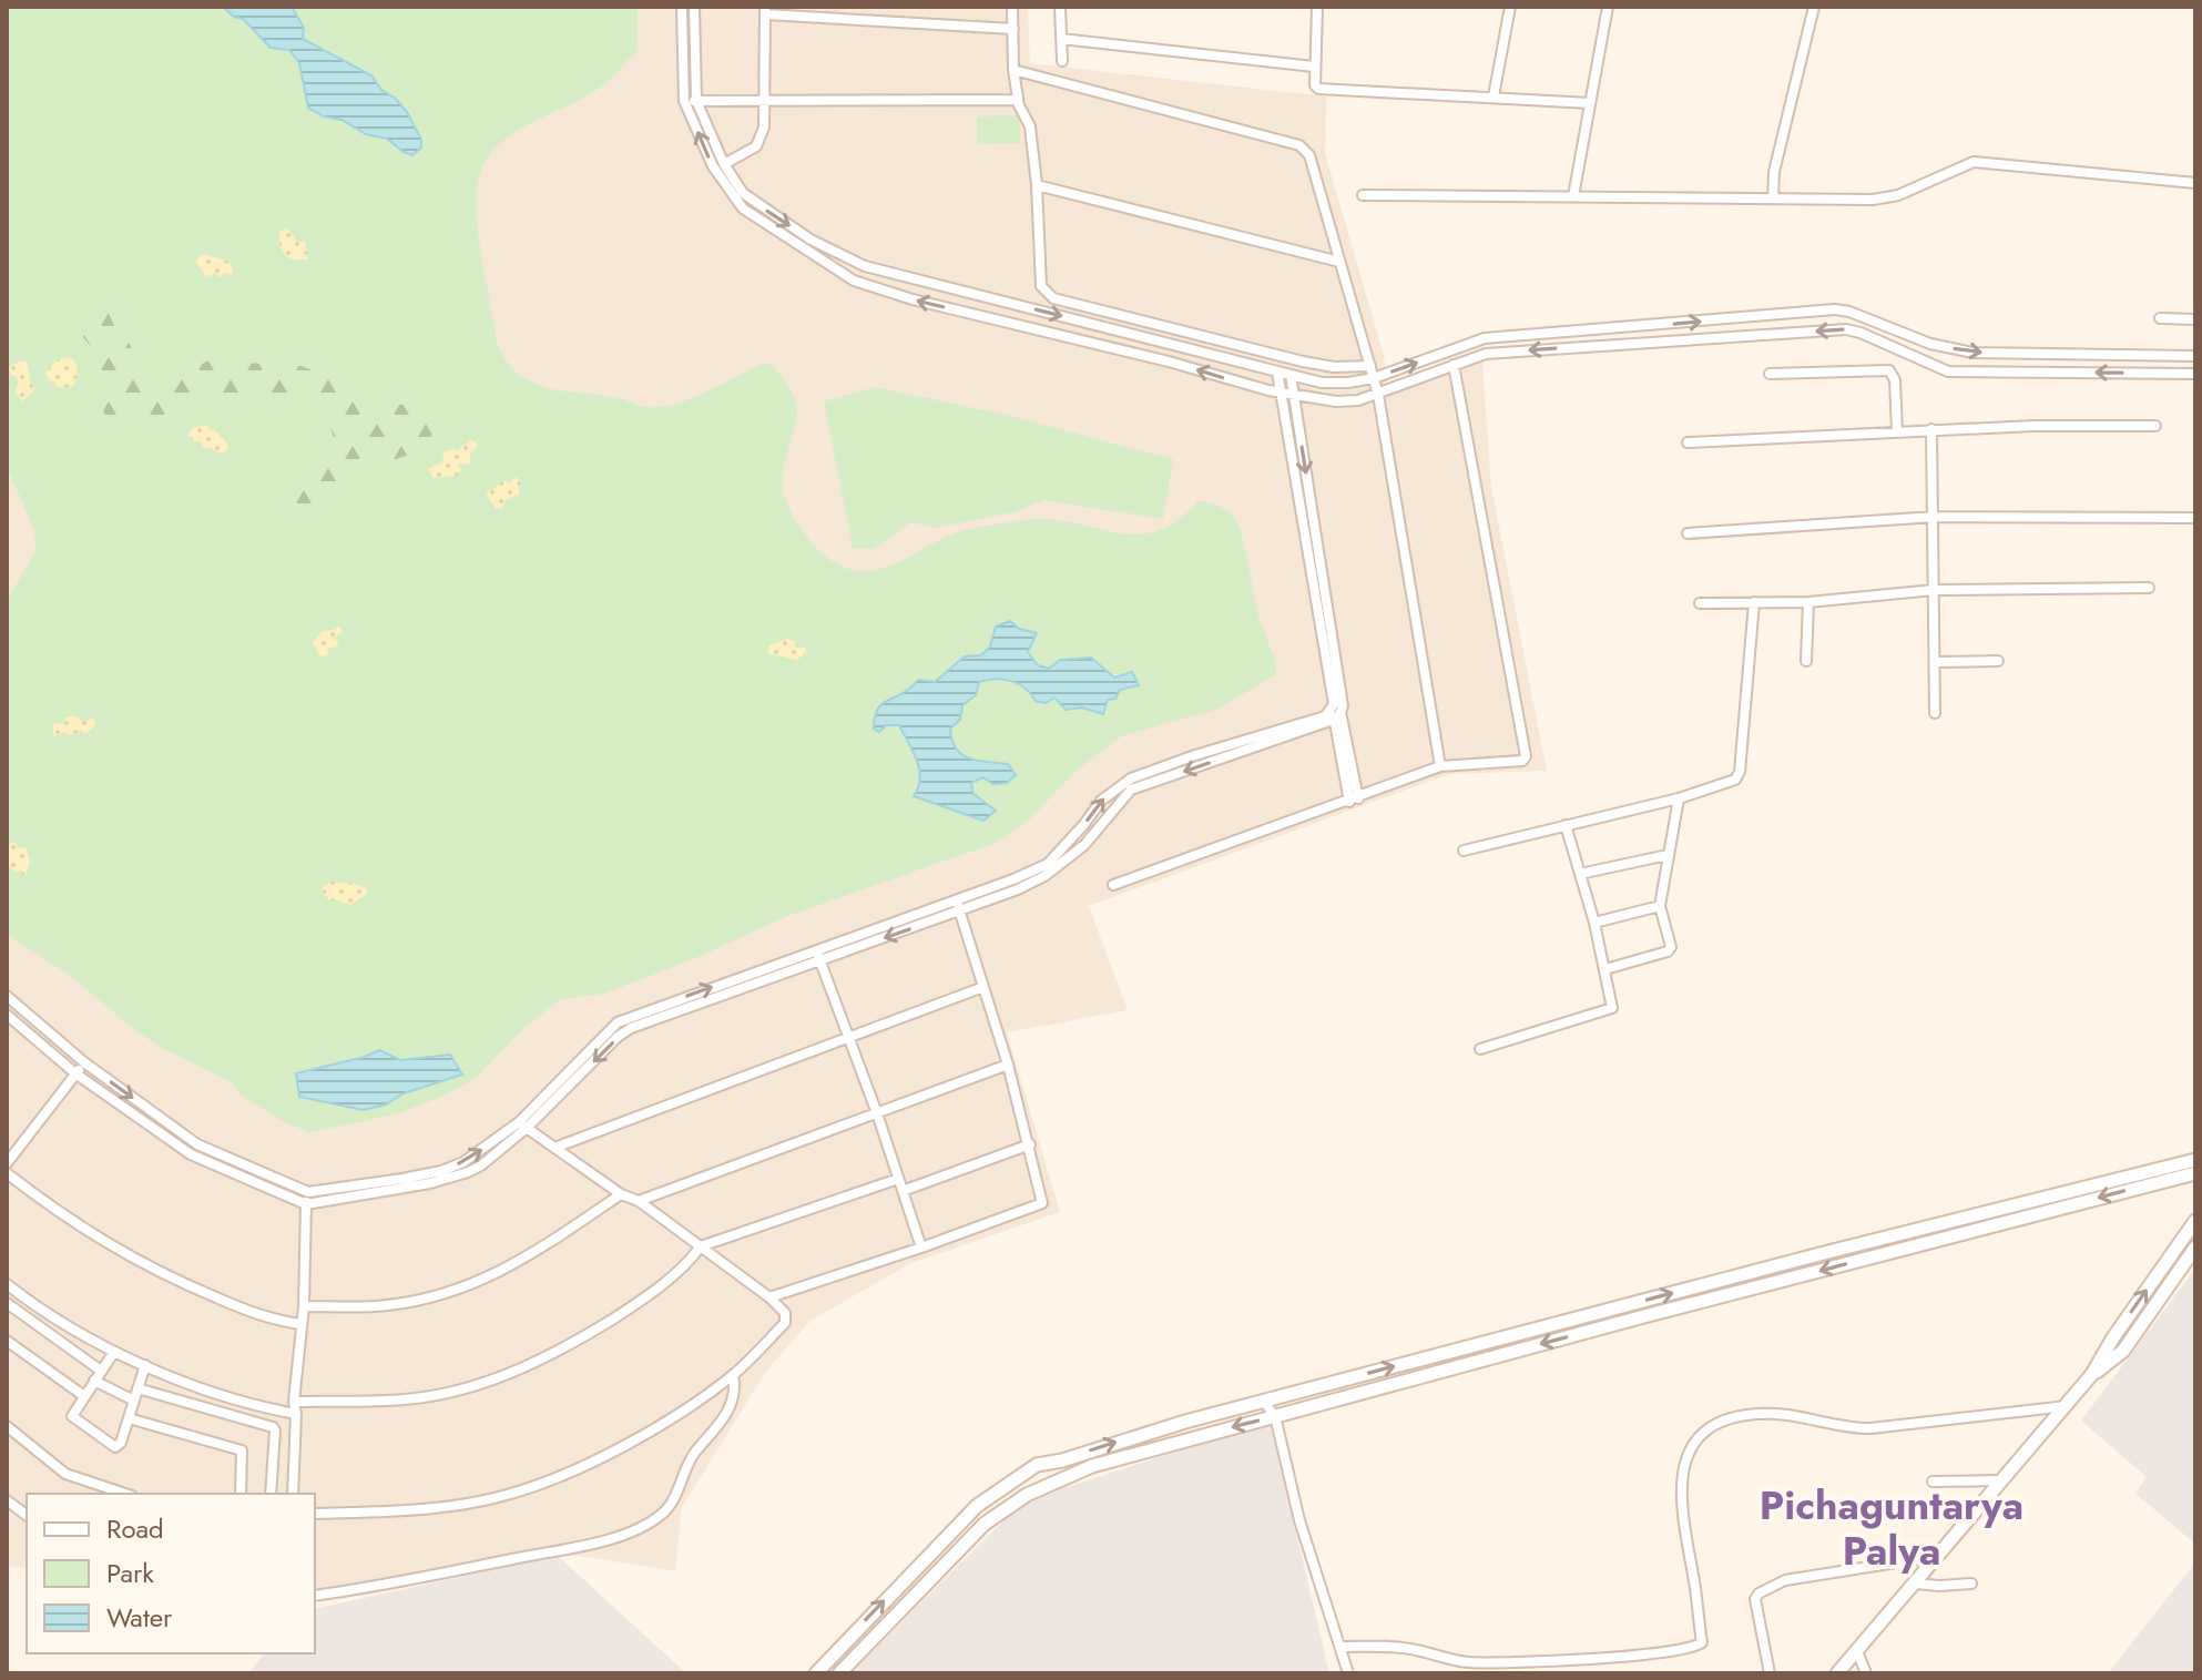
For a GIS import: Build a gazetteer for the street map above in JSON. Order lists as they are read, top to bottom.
{
  "districts": ["Pichaguntarya Palya"],
  "legend": ["Road", "Park", "Water"]
}
